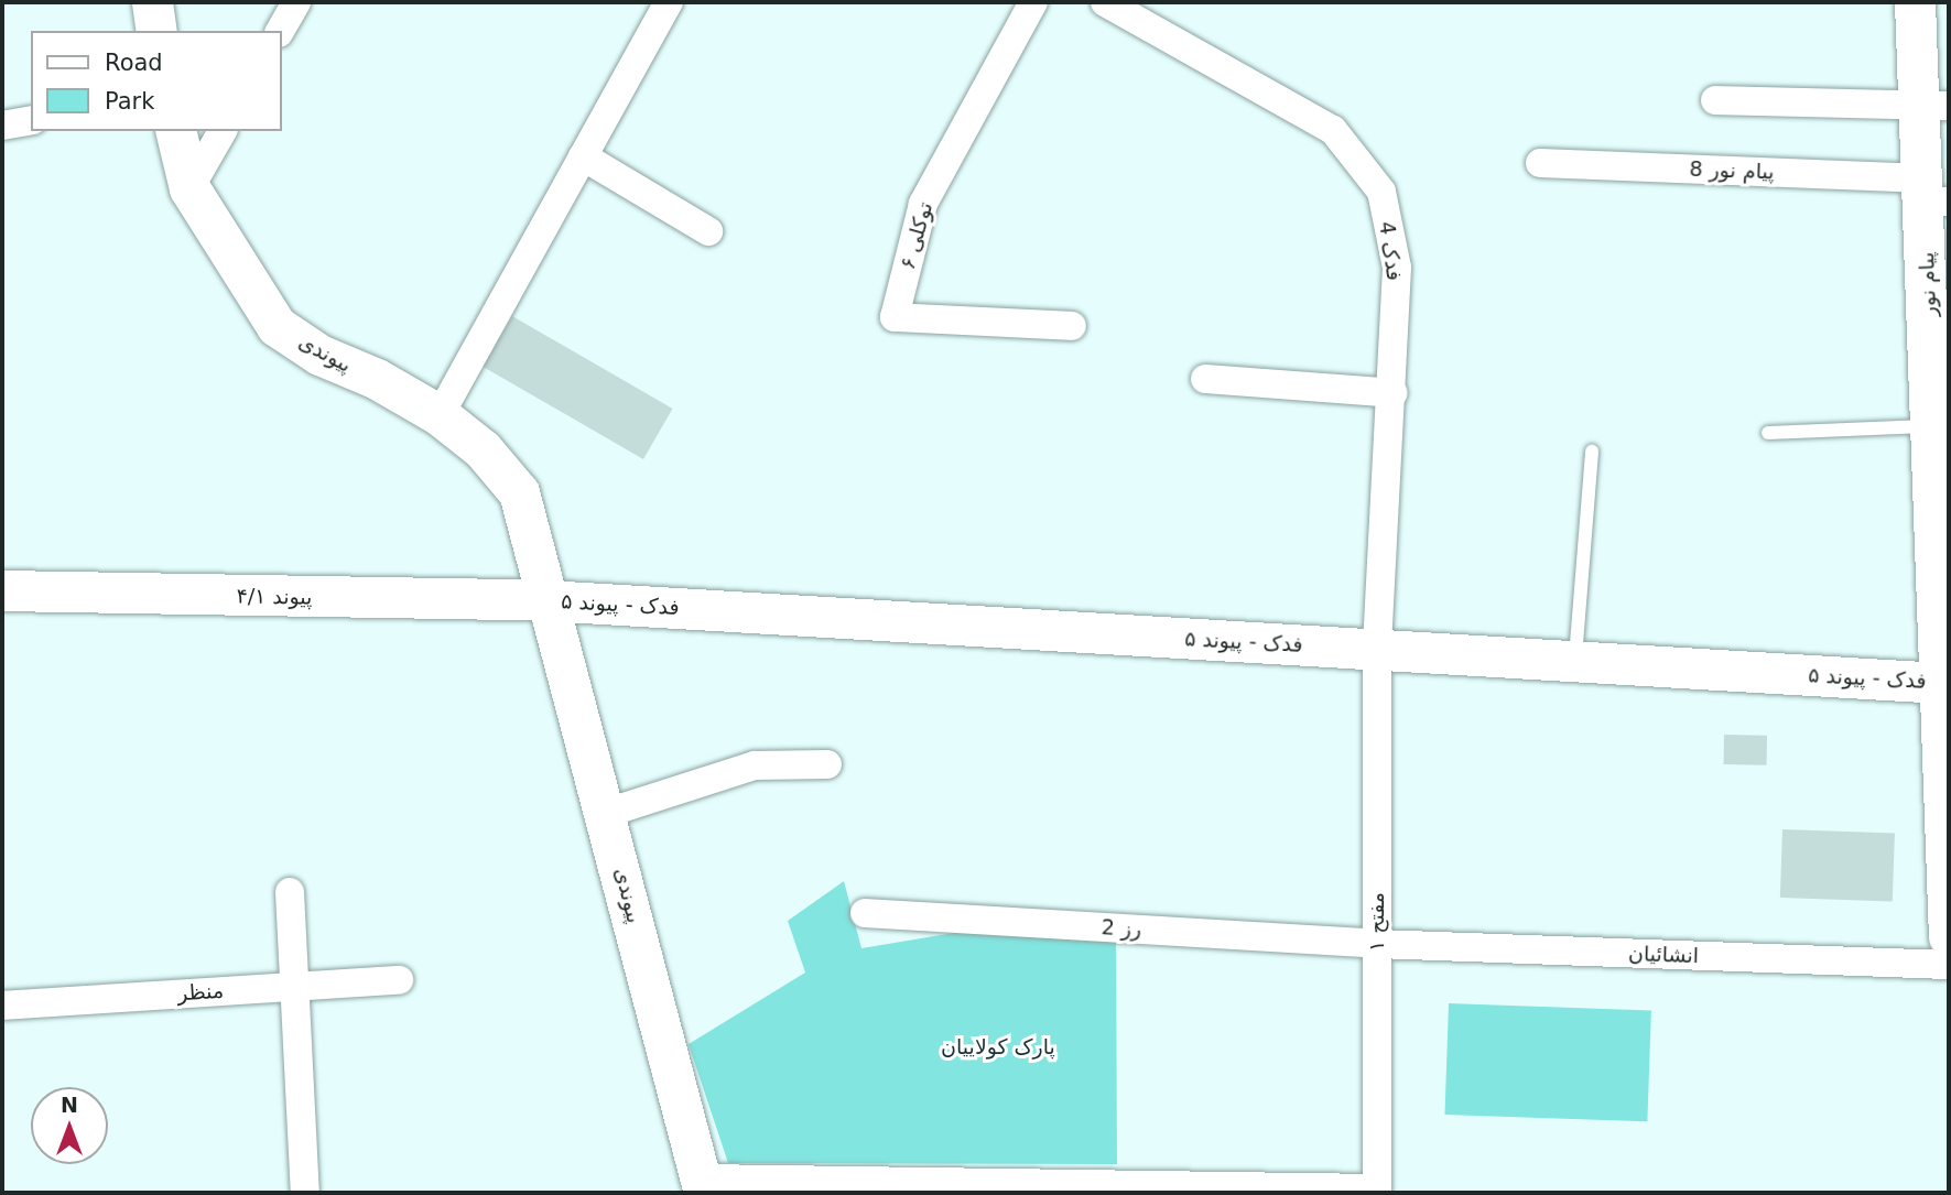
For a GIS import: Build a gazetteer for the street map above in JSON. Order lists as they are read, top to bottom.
{
  "streets": {
    "street": [
      "پیام نور 8",
      "توکلی ۶",
      "فدک 4",
      "پیام نور",
      "پیوندی",
      "پیوند ۴/۱",
      "فدک - پیوند ۵",
      "مفتح ۱",
      "رز 2",
      "انشائیان",
      "منظر"
    ]
  },
  "crossings": [
    ["پیام نور 8", "پیام نور"],
    ["فدک 4", "فدک - پیوند ۵"],
    ["فدک 4", "مفتح ۱"],
    ["پیام نور", "فدک - پیوند ۵"],
    ["پیوندی", "پیوند ۴/۱"],
    ["پیوندی", "فدک - پیوند ۵"],
    ["پیوند ۴/۱", "فدک - پیوند ۵"],
    ["فدک - پیوند ۵", "مفتح ۱"],
    ["مفتح ۱", "رز 2"],
    ["مفتح ۱", "انشائیان"],
    ["رز 2", "انشائیان"]
  ],
  "parks": ["پارک کولاییان"],
  "legend": ["Road", "Park"],
  "north": "top"
}
